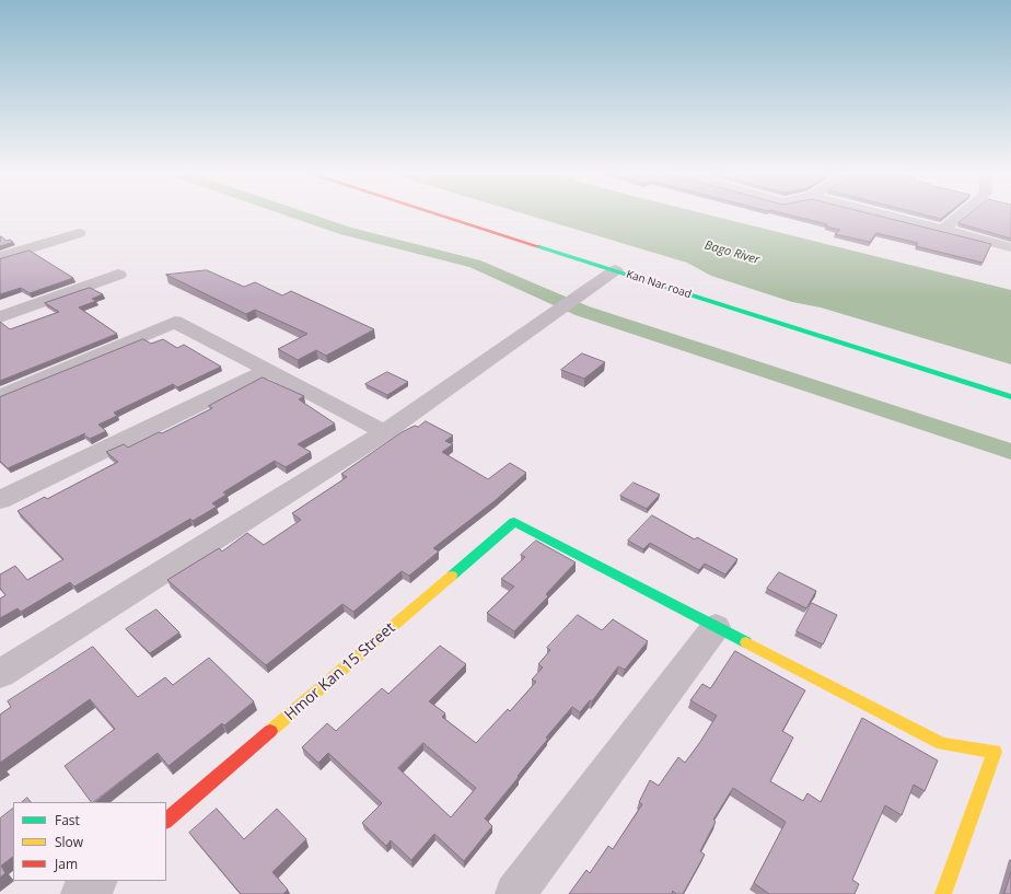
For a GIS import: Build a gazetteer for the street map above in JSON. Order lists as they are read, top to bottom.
{
  "streets": {
    "street": ["Kan Nar road", "Hmor Kan 15 Street"]
  },
  "water": ["Bago River"],
  "legend": ["Fast", "Slow", "Jam"]
}
